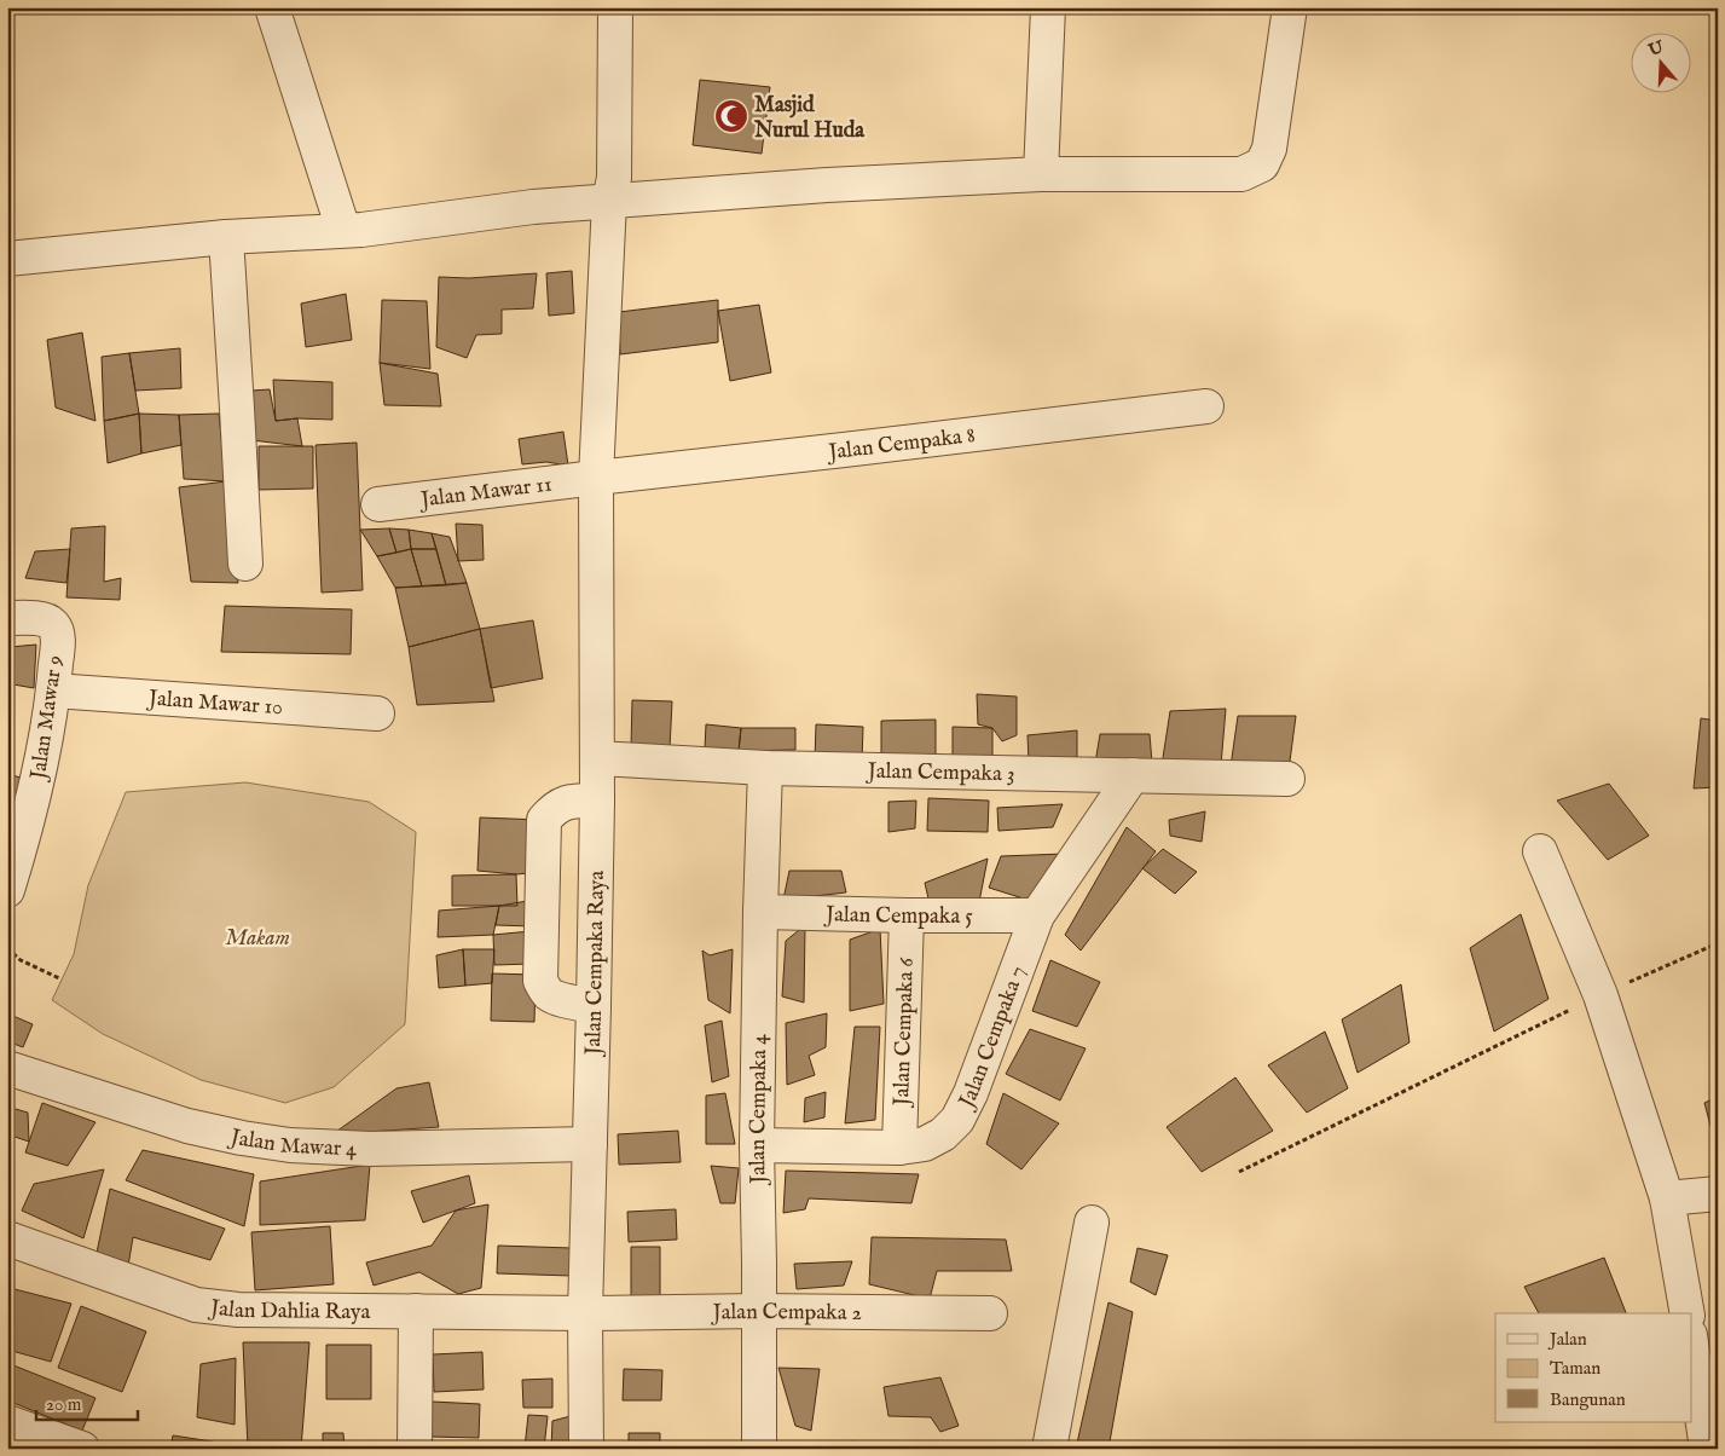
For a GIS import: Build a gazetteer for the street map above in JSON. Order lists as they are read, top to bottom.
{
  "streets": {
    "street": [
      "Jalan Cempaka 8",
      "Jalan Mawar 11",
      "Jalan Mawar 10",
      "Jalan Mawar 9",
      "Jalan Cempaka 3",
      "Jalan Cempaka 5",
      "Jalan Cempaka Raya",
      "Jalan Cempaka 6",
      "Jalan Cempaka 7",
      "Jalan Cempaka 4",
      "Jalan Mawar 4",
      "Jalan Dahlia Raya",
      "Jalan Cempaka 2"
    ]
  },
  "crossings": [
    ["Jalan Cempaka 8", "Jalan Mawar 11"],
    ["Jalan Cempaka 8", "Jalan Cempaka Raya"],
    ["Jalan Mawar 11", "Jalan Cempaka Raya"],
    ["Jalan Mawar 10", "Jalan Mawar 9"],
    ["Jalan Cempaka 3", "Jalan Cempaka Raya"],
    ["Jalan Cempaka 3", "Jalan Cempaka 7"],
    ["Jalan Cempaka 3", "Jalan Cempaka 4"],
    ["Jalan Cempaka 5", "Jalan Cempaka 6"],
    ["Jalan Cempaka 5", "Jalan Cempaka 7"],
    ["Jalan Cempaka 5", "Jalan Cempaka 4"],
    ["Jalan Cempaka Raya", "Jalan Mawar 4"],
    ["Jalan Cempaka Raya", "Jalan Dahlia Raya"],
    ["Jalan Cempaka Raya", "Jalan Cempaka 2"],
    ["Jalan Cempaka 6", "Jalan Cempaka 7"],
    ["Jalan Cempaka 7", "Jalan Cempaka 4"],
    ["Jalan Cempaka 4", "Jalan Cempaka 2"],
    ["Jalan Dahlia Raya", "Jalan Cempaka 2"]
  ],
  "parks": ["Makam"],
  "places": {
    "mosque": ["Masjid Nurul Huda"]
  },
  "legend": ["Jalan", "Taman", "Bangunan"],
  "scale_bar": "20 m",
  "north": "top"
}
